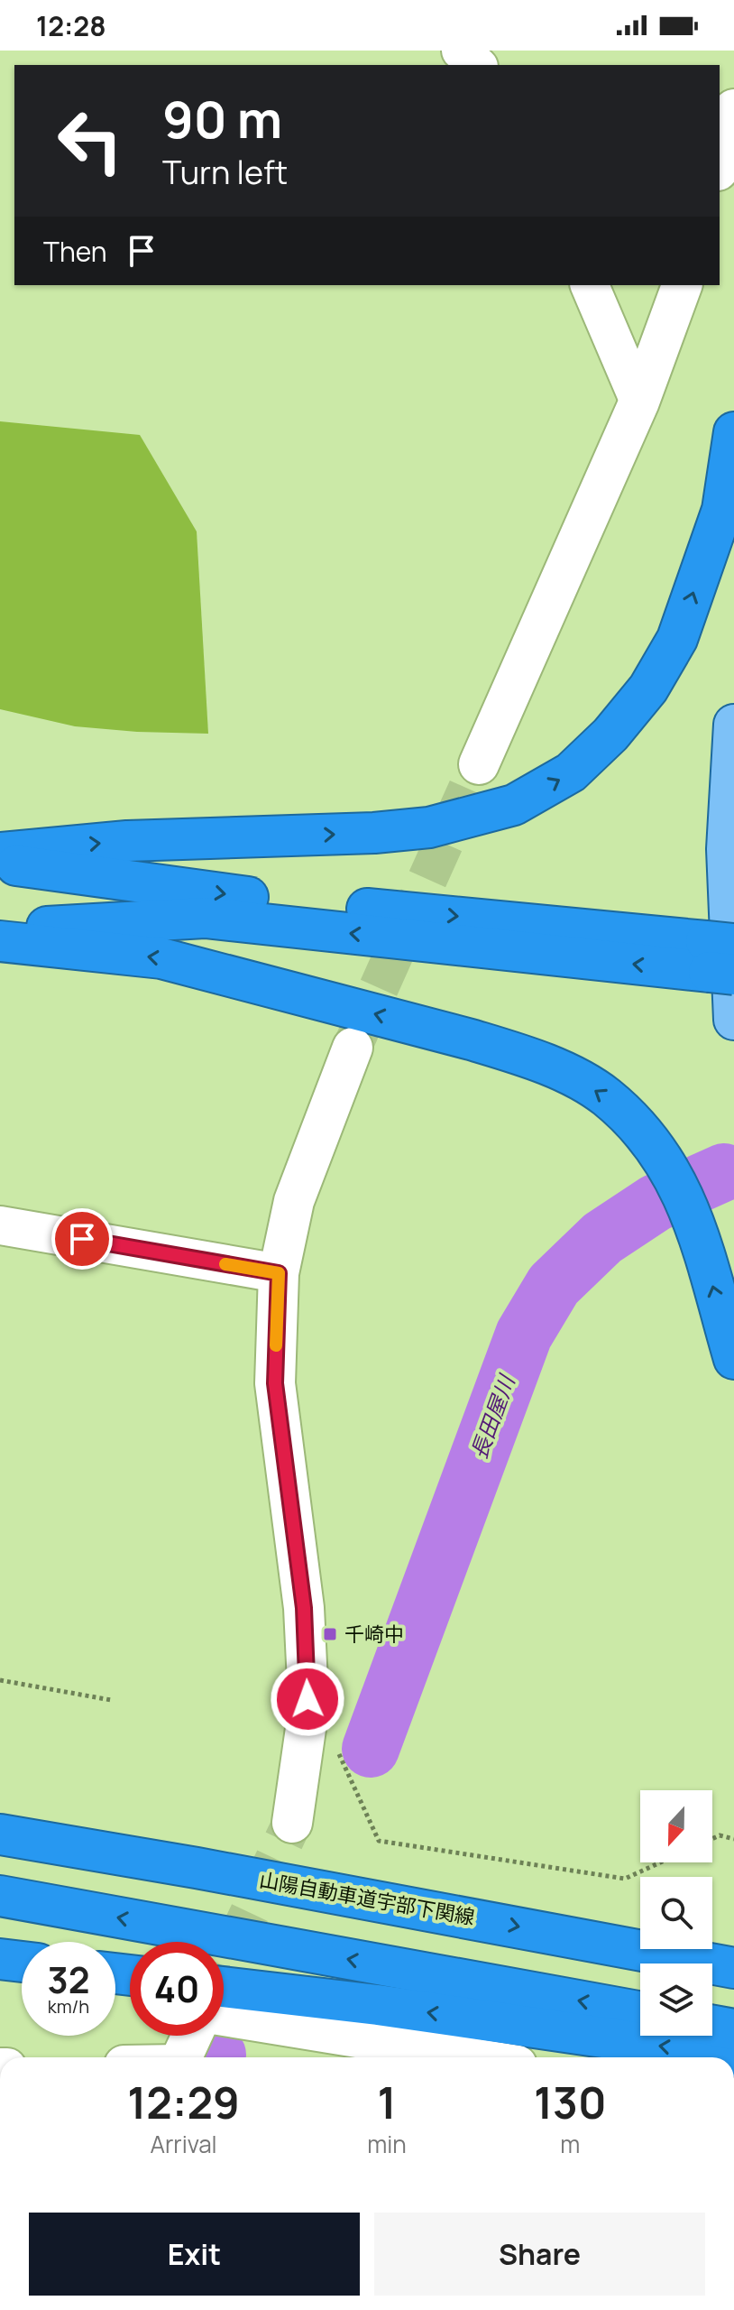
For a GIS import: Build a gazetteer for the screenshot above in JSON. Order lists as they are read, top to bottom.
{
  "streets": {
    "highway": ["山陽自動車道宇部下関線"]
  },
  "water": ["長田屋川"],
  "places": {
    "transit": ["千崎中"]
  },
  "north": "bottom",
  "page": {
    "status": "12:28",
    "turn": ["90 m", "Turn left"],
    "then": "Then",
    "speed": "32 km/h",
    "limit": "40",
    "eta": [
      "12:29",
      "Arrival",
      "1",
      "min",
      "130",
      "m"
    ],
    "buttons": ["Exit", "Share"]
  }
}
